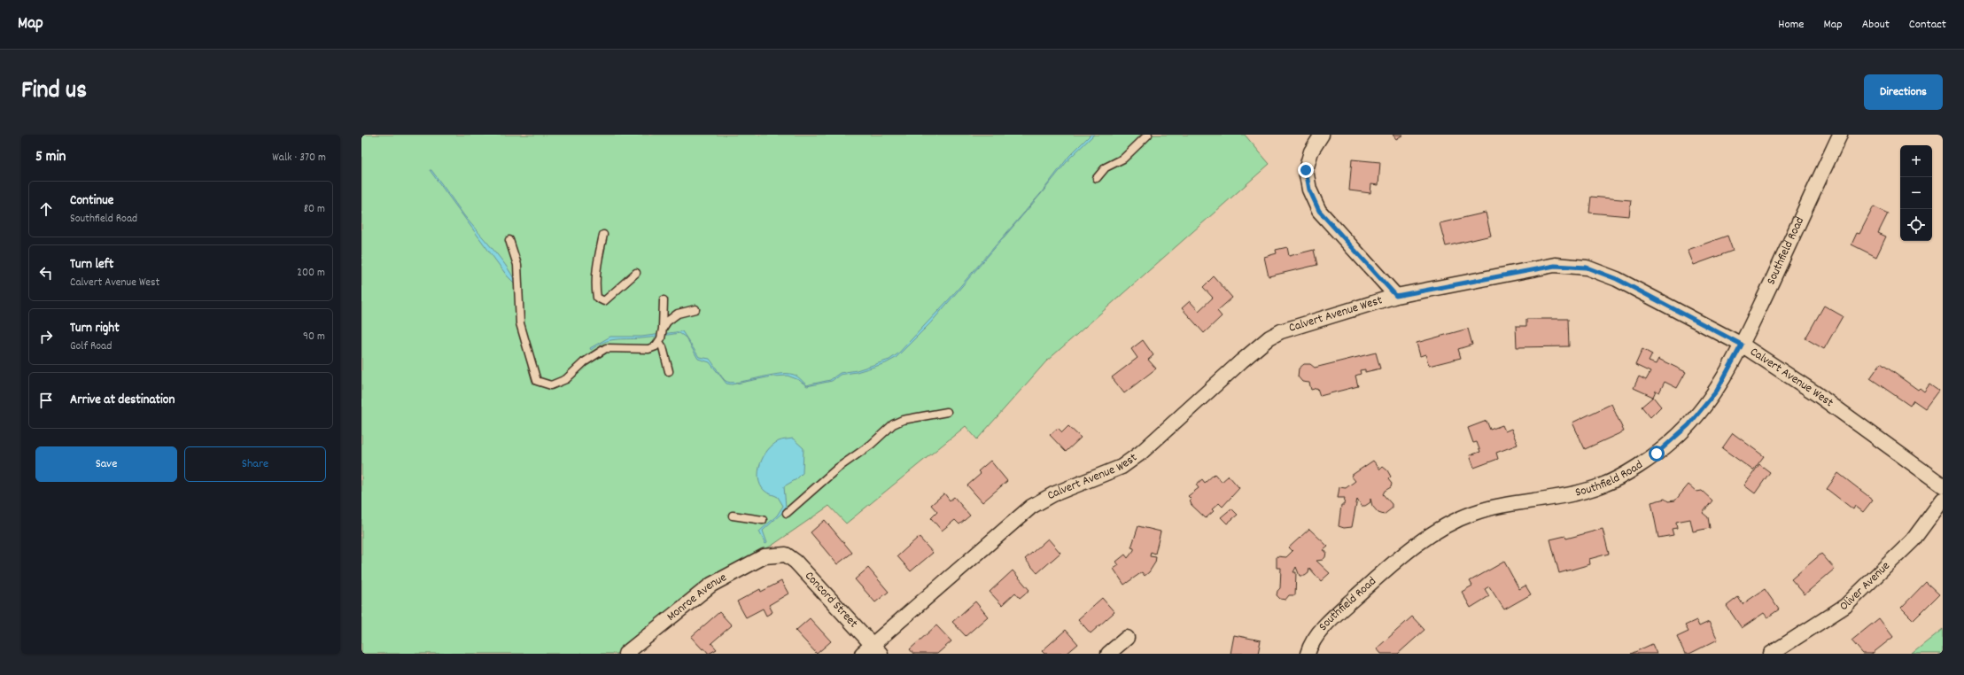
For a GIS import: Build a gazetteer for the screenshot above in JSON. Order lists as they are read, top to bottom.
{
  "streets": {
    "street": [
      "Southfield Road",
      "Calvert Avenue West",
      "Oliver Avenue",
      "Monroe Avenue",
      "Concord Street"
    ]
  },
  "crossings": [
    ["Southfield Road", "Calvert Avenue West"],
    ["Calvert Avenue West", "Concord Street"],
    ["Monroe Avenue", "Concord Street"]
  ],
  "page": {
    "header": "Map",
    "nav": [
      "Home",
      "Map",
      "About",
      "Contact"
    ],
    "title": "Find us",
    "buttons": [
      "Directions",
      ["Save", "Share"]
    ],
    "heading": ["5 min", "Walk · 370 m"],
    "map_buttons": ["+", "−"],
    "list": [
      ["Continue", "Southfield Road", "80 m"],
      ["Turn left", "Calvert Avenue West", "200 m"],
      ["Turn right", "Golf Road", "90 m"],
      "Arrive at destination"
    ]
  }
}
